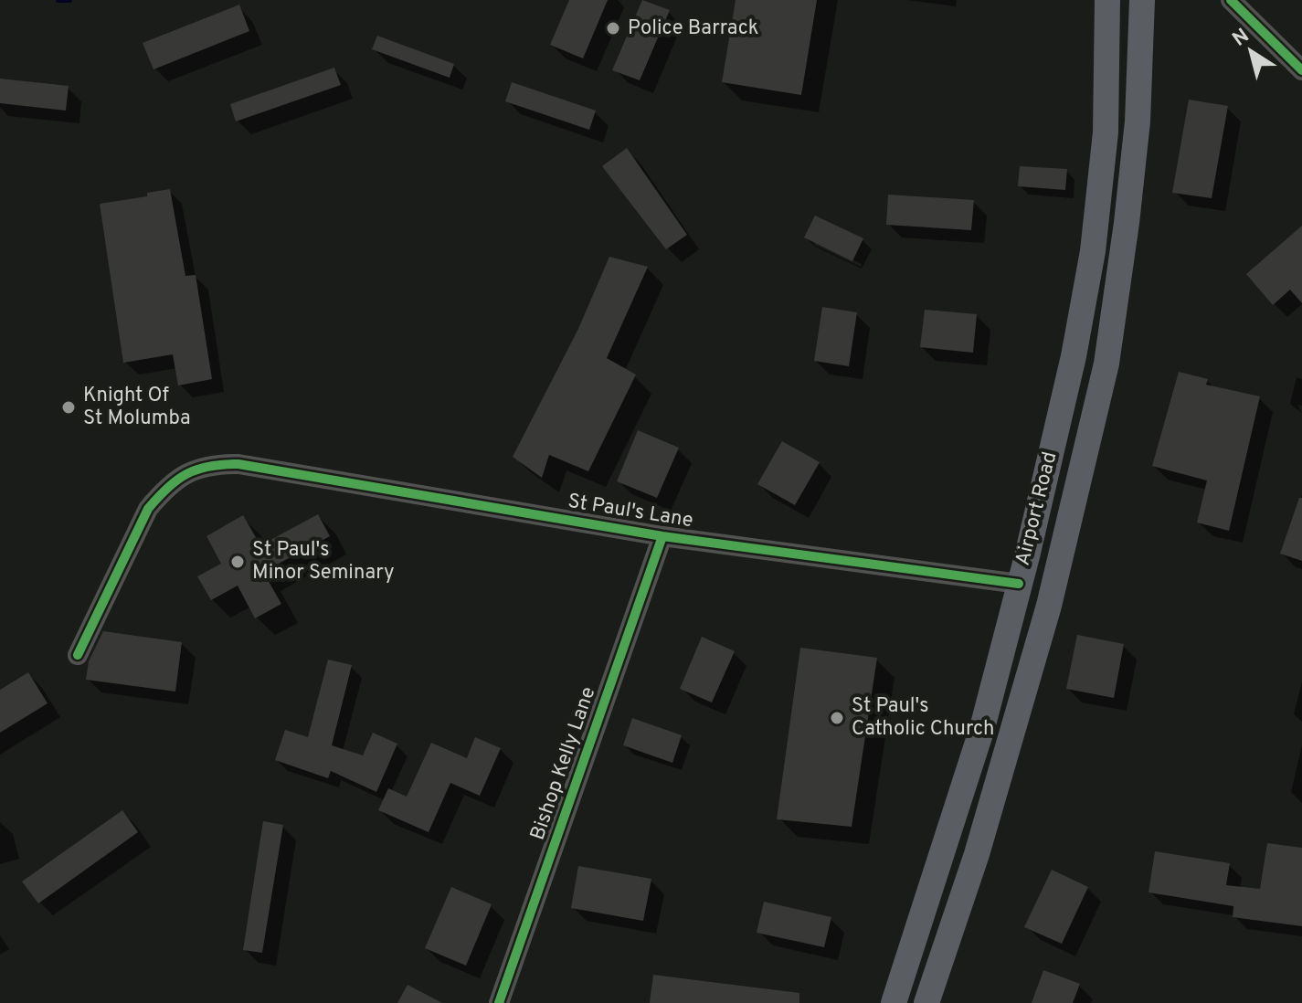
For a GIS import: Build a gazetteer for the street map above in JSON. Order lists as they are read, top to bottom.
{
  "streets": {
    "main road": ["Airport Road"],
    "street": ["St Paul's Lane", "Bishop Kelly Lane"]
  },
  "crossings": [
    ["Airport Road", "St Paul's Lane"],
    ["St Paul's Lane", "Bishop Kelly Lane"]
  ],
  "places": [
    "Police Barrack",
    "Knight Of St Molumba",
    "St Paul's Minor Seminary",
    "St Paul's Catholic Church"
  ],
  "north": "top left"
}
